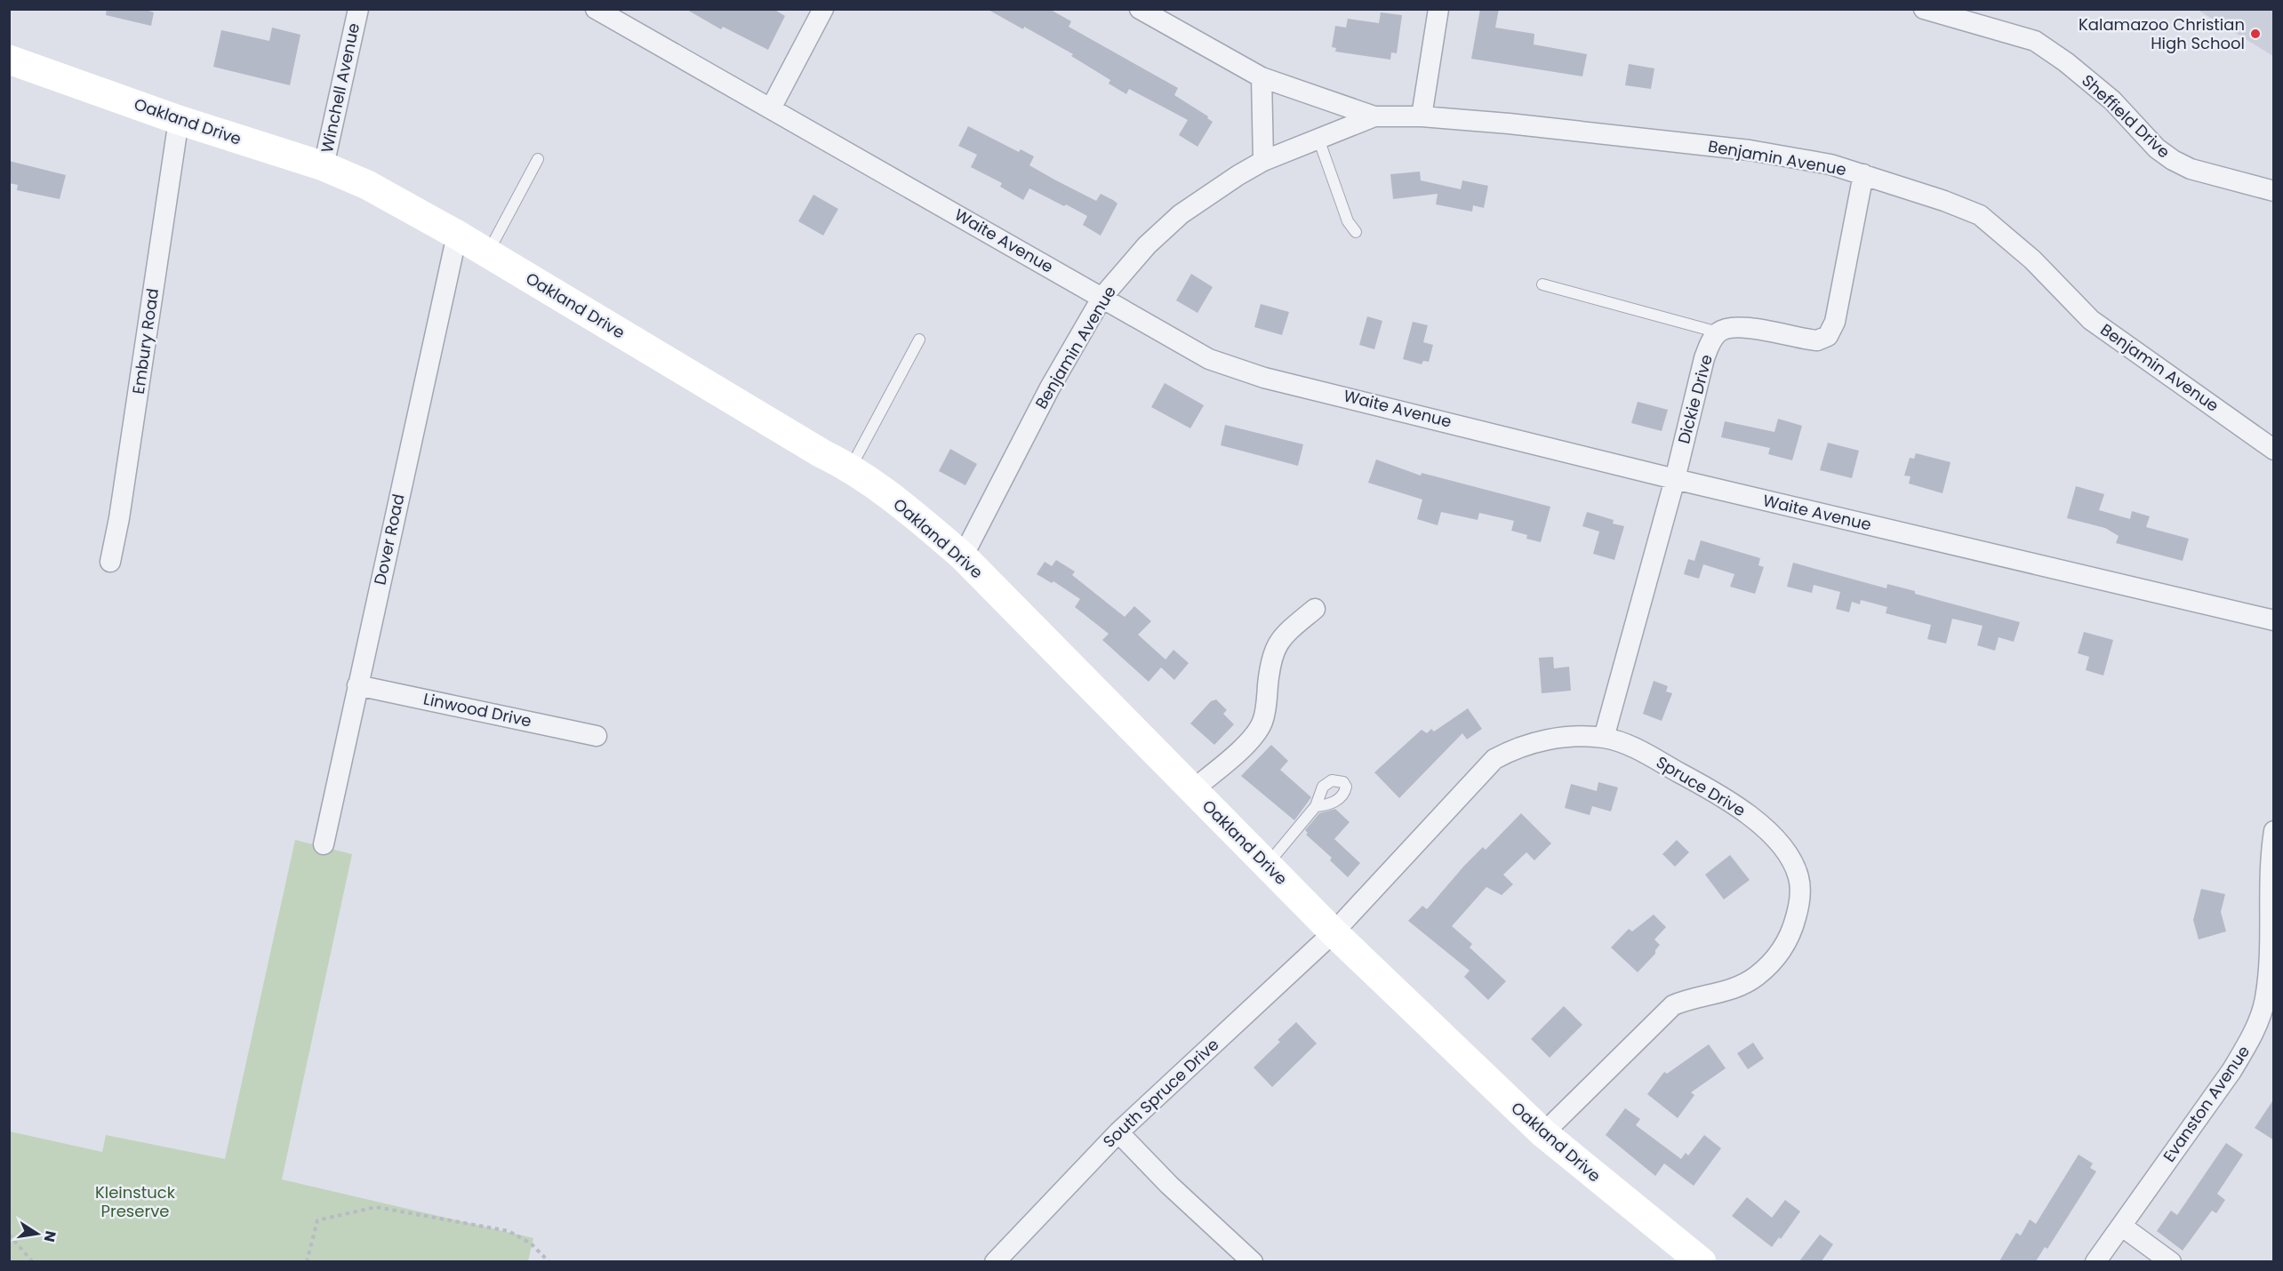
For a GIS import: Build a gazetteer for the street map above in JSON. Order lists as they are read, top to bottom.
{
  "streets": {
    "main road": ["Oakland Drive"],
    "street": [
      "Winchell Avenue",
      "Sheffield Drive",
      "Benjamin Avenue",
      "Waite Avenue",
      "Embury Road",
      "Dickie Drive",
      "Dover Road",
      "Linwood Drive",
      "Spruce Drive",
      "South Spruce Drive",
      "Evanston Avenue"
    ]
  },
  "crossings": [
    ["Winchell Avenue", "Oakland Drive"],
    ["Oakland Drive", "Benjamin Avenue"],
    ["Oakland Drive", "Embury Road"],
    ["Oakland Drive", "Dover Road"],
    ["Oakland Drive", "Spruce Drive"],
    ["Oakland Drive", "South Spruce Drive"],
    ["Benjamin Avenue", "Waite Avenue"],
    ["Waite Avenue", "Dickie Drive"],
    ["Dickie Drive", "Spruce Drive"],
    ["Dover Road", "Linwood Drive"],
    ["Spruce Drive", "South Spruce Drive"]
  ],
  "parks": ["Kleinstuck Preserve"],
  "places": ["Kalamazoo Christian High School"],
  "north": "right"
}
